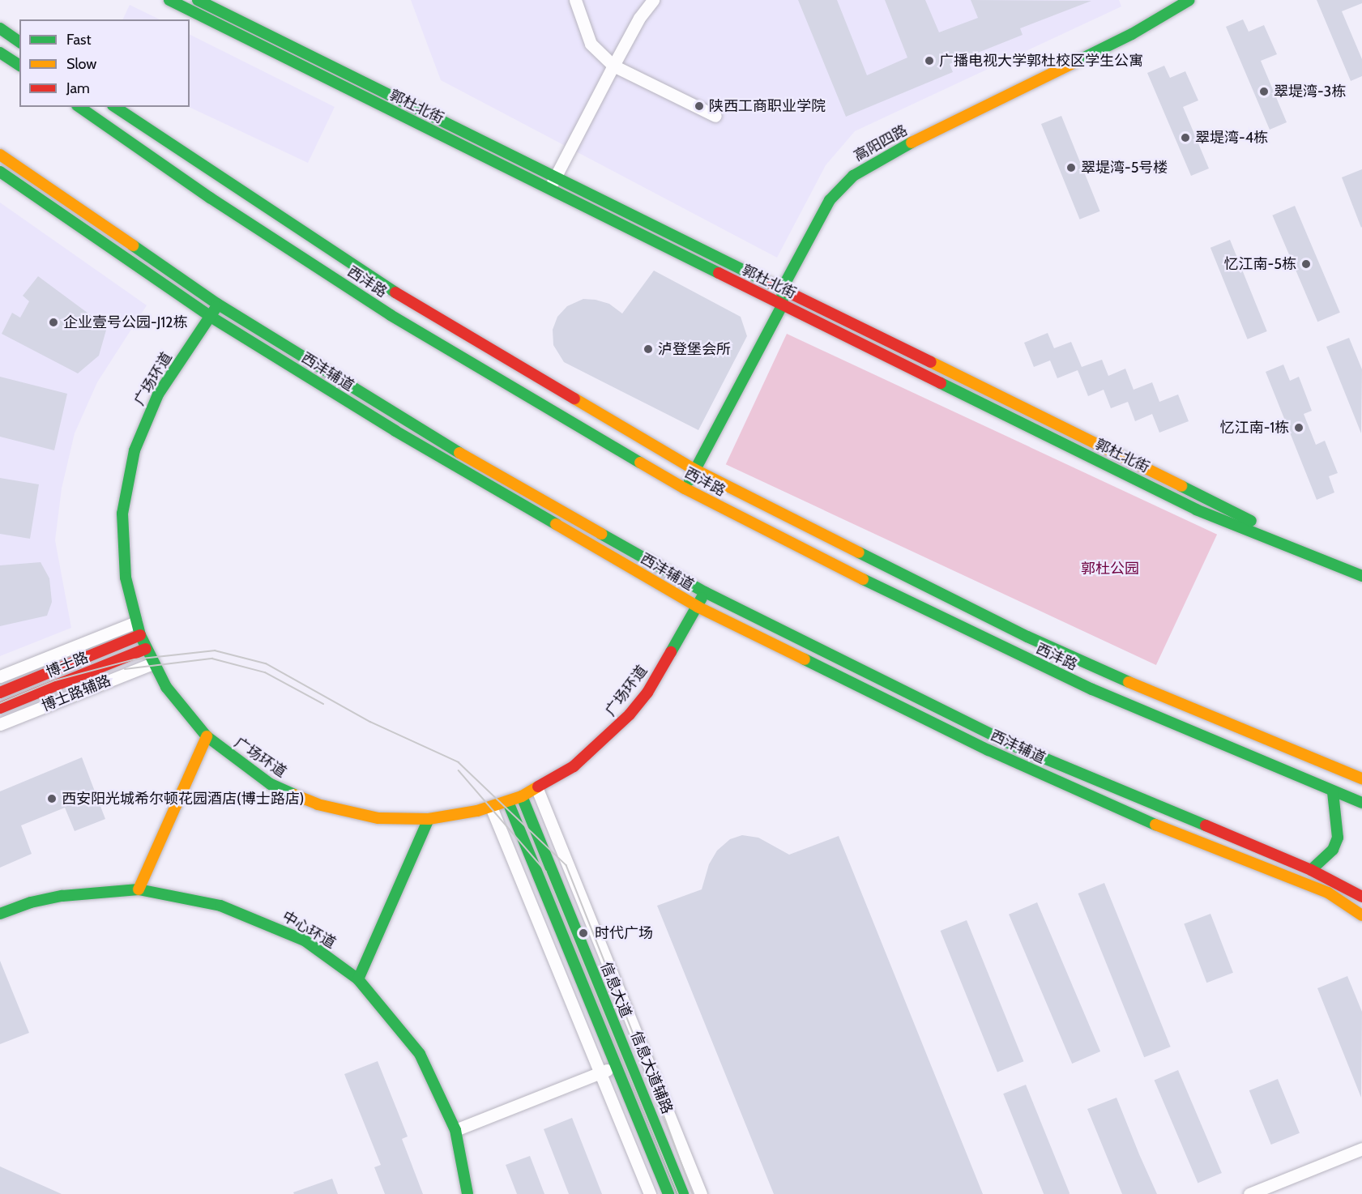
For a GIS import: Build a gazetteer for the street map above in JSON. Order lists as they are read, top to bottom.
{
  "streets": {
    "main road": [
      "郭杜北街",
      "高阳四路",
      "西沣路",
      "西沣辅道",
      "广场环道",
      "博士路",
      "中心环道",
      "信息大道"
    ],
    "street": ["博士路辅路", "信息大道辅路"]
  },
  "crossings": [
    ["郭杜北街", "高阳四路"],
    ["西沣辅道", "广场环道"],
    ["广场环道", "博士路"],
    ["广场环道", "博士路辅路"],
    ["广场环道", "信息大道"],
    ["广场环道", "信息大道辅路"]
  ],
  "parks": ["郭杜公园"],
  "places": [
    "广播电视大学郭杜校区学生公寓",
    "翠堤湾-3栋",
    "陕西工商职业学院",
    "翠堤湾-4栋",
    "翠堤湾-5号楼",
    "忆江南-5栋",
    "企业壹号公园-J12栋",
    "泸登堡会所",
    "忆江南-1栋",
    "西安阳光城希尔顿花园酒店(博士路店)",
    "时代广场"
  ],
  "legend": ["Fast", "Slow", "Jam"]
}
